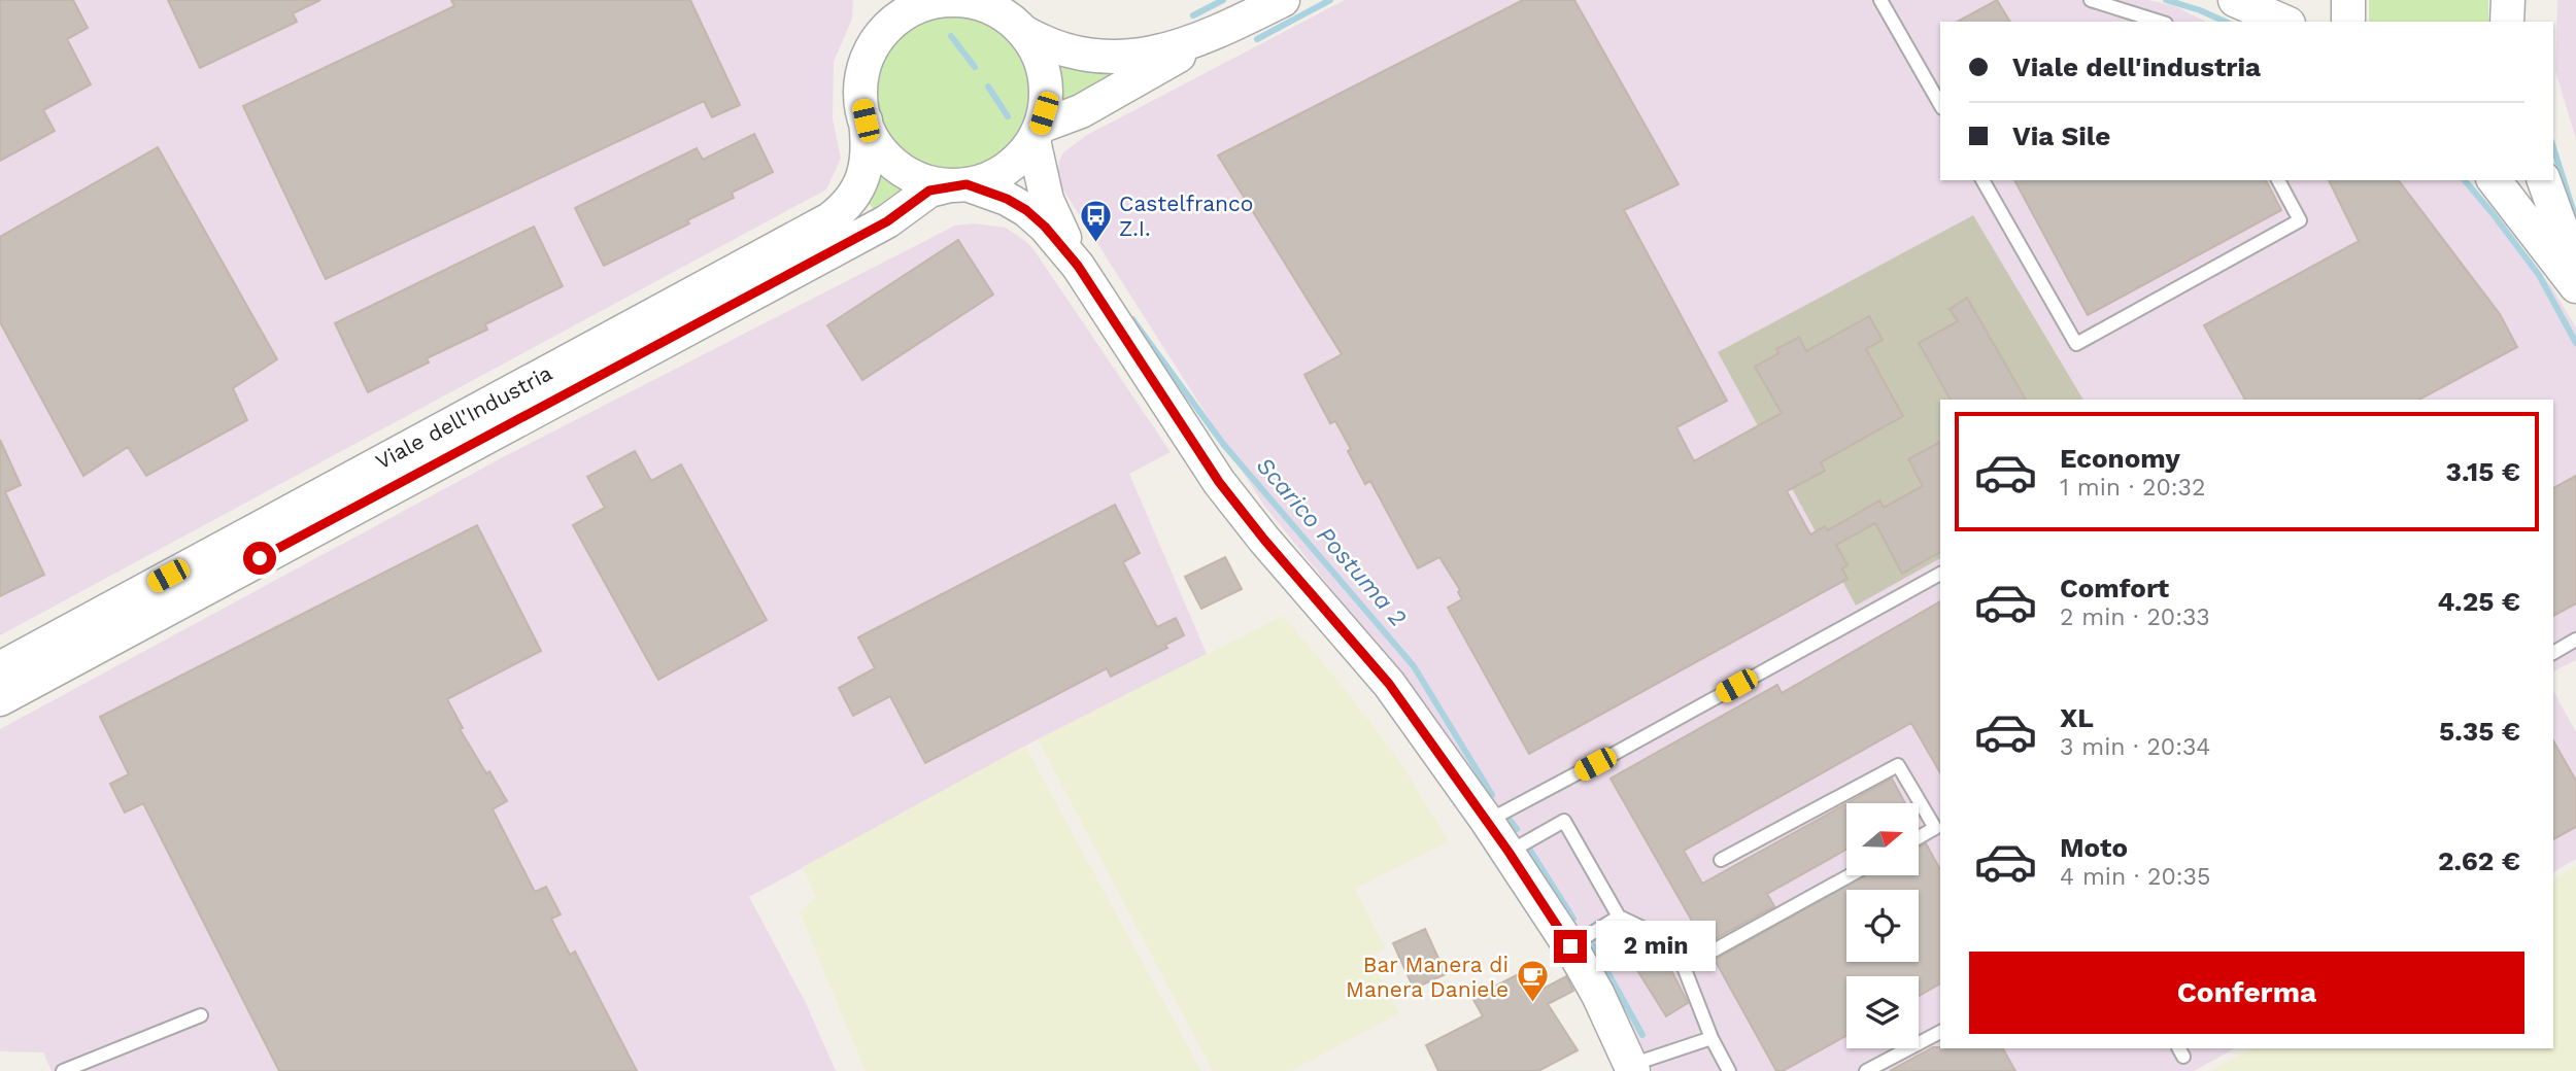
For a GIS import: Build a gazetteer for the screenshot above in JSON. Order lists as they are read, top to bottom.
{
  "streets": {
    "street": ["Viale dell'Industria"]
  },
  "water": ["Scarico Postuma 2"],
  "places": {
    "bus stop": ["Castelfranco Z.I."],
    "cafe": ["Bar Manera di Manera Daniele"]
  },
  "north": "right",
  "page": {
    "banner": ["Viale dell'industria", "Via Sile"],
    "list": [
      {
        "name": "Economy",
        "note": "1 min · 20:32",
        "value": "3.15 €"
      },
      {
        "name": "Comfort",
        "note": "2 min · 20:33",
        "value": "4.25 €"
      },
      {
        "name": "XL",
        "note": "3 min · 20:34",
        "value": "5.35 €"
      },
      {
        "name": "Moto",
        "note": "4 min · 20:35",
        "value": "2.62 €"
      }
    ],
    "bubble": "2 min",
    "buttons": "Conferma"
  }
}
